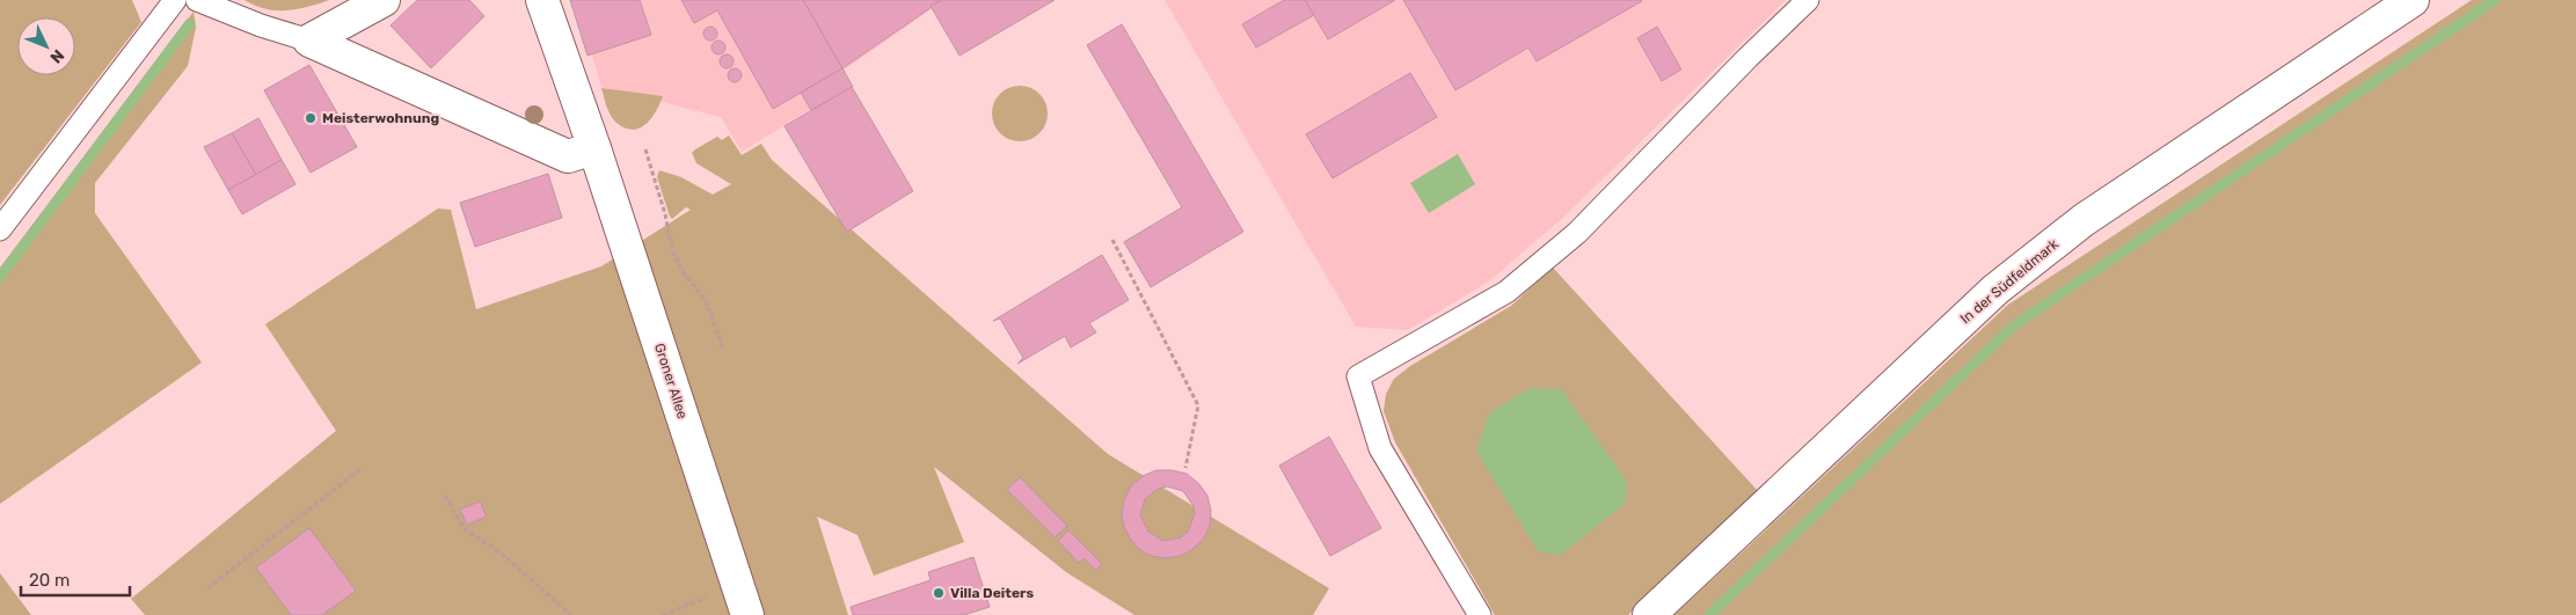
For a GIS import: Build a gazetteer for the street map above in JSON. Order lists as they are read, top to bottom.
{
  "streets": {
    "street": ["In der Südfeldmark", "Groner Allee"]
  },
  "places": ["Meisterwohnung", "Villa Deiters"],
  "scale_bar": "20 m",
  "north": "bottom right"
}
